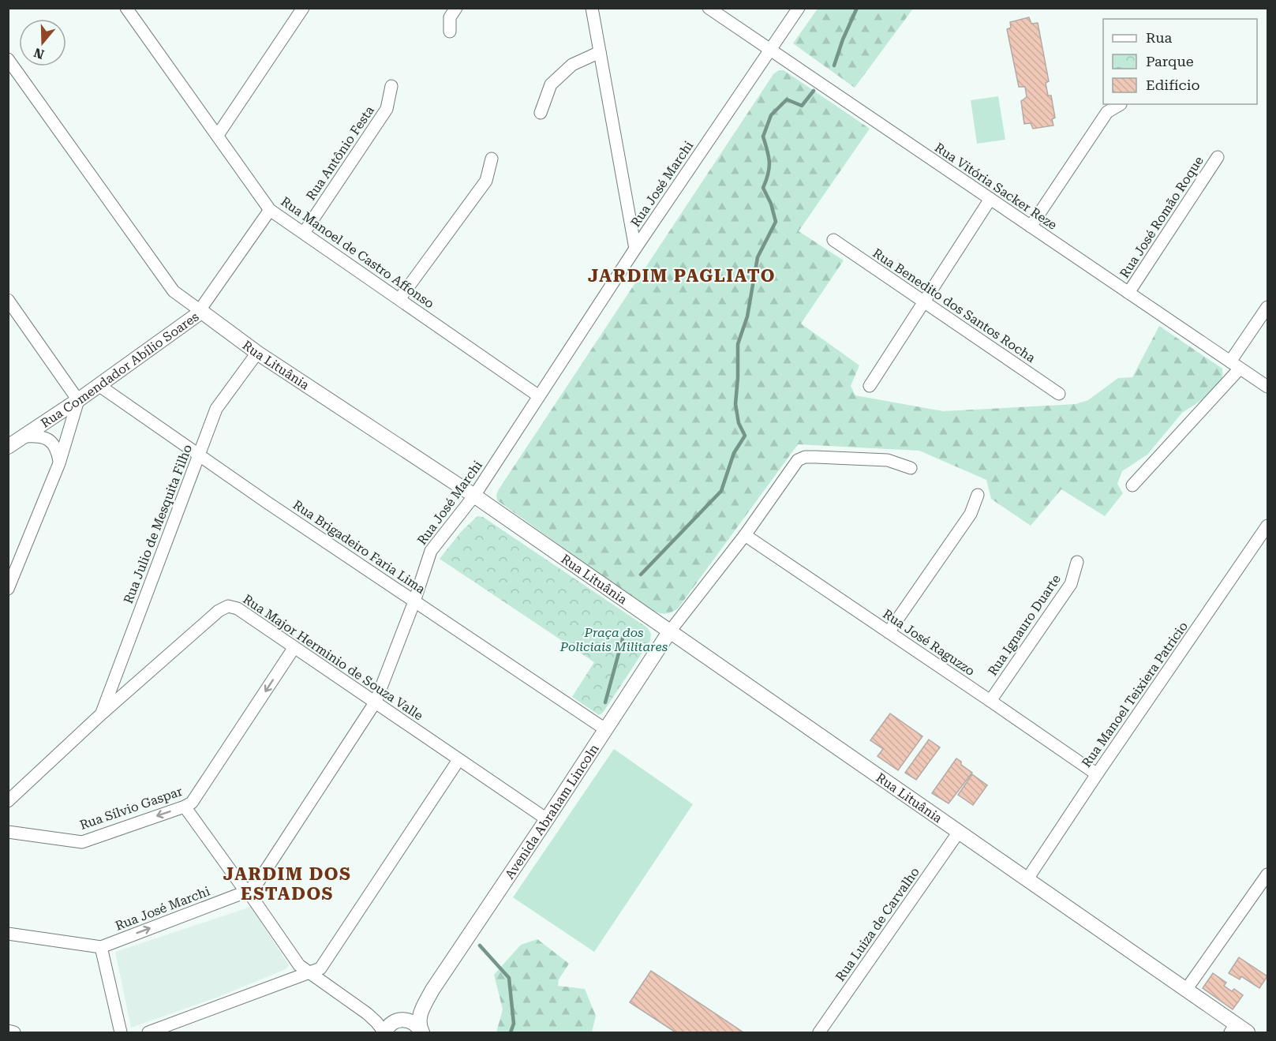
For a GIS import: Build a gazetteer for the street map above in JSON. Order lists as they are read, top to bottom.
{
  "streets": {
    "street": [
      "Rua Antônio Festa",
      "Rua José Marchi",
      "Rua Vitória Sacker Reze",
      "Rua José Romão Roque",
      "Rua Manoel de Castro Affonso",
      "Rua Benedito dos Santos Rocha",
      "Rua Lituânia",
      "Rua Comendador Abílio Soares",
      "Rua Julio de Mesquita Filho",
      "Rua Brigadeiro Faria Lima",
      "Rua Ignauro Duarte",
      "Rua José Raguzzo",
      "Rua Major Herminio de Souza Valle",
      "Rua Manoel Teixiera Patricio",
      "Rua Sílvio Gaspar",
      "Avenida Abraham Lincoln",
      "Rua Luiza de Carvalho"
    ]
  },
  "crossings": [
    ["Rua Antônio Festa", "Rua Manoel de Castro Affonso"],
    ["Rua José Marchi", "Rua Vitória Sacker Reze"],
    ["Rua José Marchi", "Rua Manoel de Castro Affonso"],
    ["Rua José Marchi", "Rua Lituânia"],
    ["Rua José Marchi", "Rua Brigadeiro Faria Lima"],
    ["Rua José Marchi", "Rua Major Herminio de Souza Valle"],
    ["Rua Vitória Sacker Reze", "Rua José Romão Roque"],
    ["Rua Manoel de Castro Affonso", "Rua Comendador Abílio Soares"],
    ["Rua Lituânia", "Rua Comendador Abílio Soares"],
    ["Rua Lituânia", "Rua Julio de Mesquita Filho"],
    ["Rua Lituânia", "Rua Manoel Teixiera Patricio"],
    ["Rua Lituânia", "Avenida Abraham Lincoln"],
    ["Rua Lituânia", "Rua Luiza de Carvalho"],
    ["Rua Comendador Abílio Soares", "Rua Brigadeiro Faria Lima"],
    ["Rua Julio de Mesquita Filho", "Rua Brigadeiro Faria Lima"],
    ["Rua Julio de Mesquita Filho", "Rua Major Herminio de Souza Valle"],
    ["Rua Brigadeiro Faria Lima", "Avenida Abraham Lincoln"],
    ["Rua Ignauro Duarte", "Rua José Raguzzo"],
    ["Rua José Raguzzo", "Rua Manoel Teixiera Patricio"],
    ["Rua Major Herminio de Souza Valle", "Rua Sílvio Gaspar"],
    ["Rua Major Herminio de Souza Valle", "Avenida Abraham Lincoln"]
  ],
  "one_way": ["Rua Sílvio Gaspar"],
  "districts": ["JARDIM PAGLIATO", "JARDIM DOS ESTADOS"],
  "parks": ["Praça dos Policiais Militares"],
  "legend": ["Rua", "Parque", "Edifício"],
  "north": "bottom"
}
